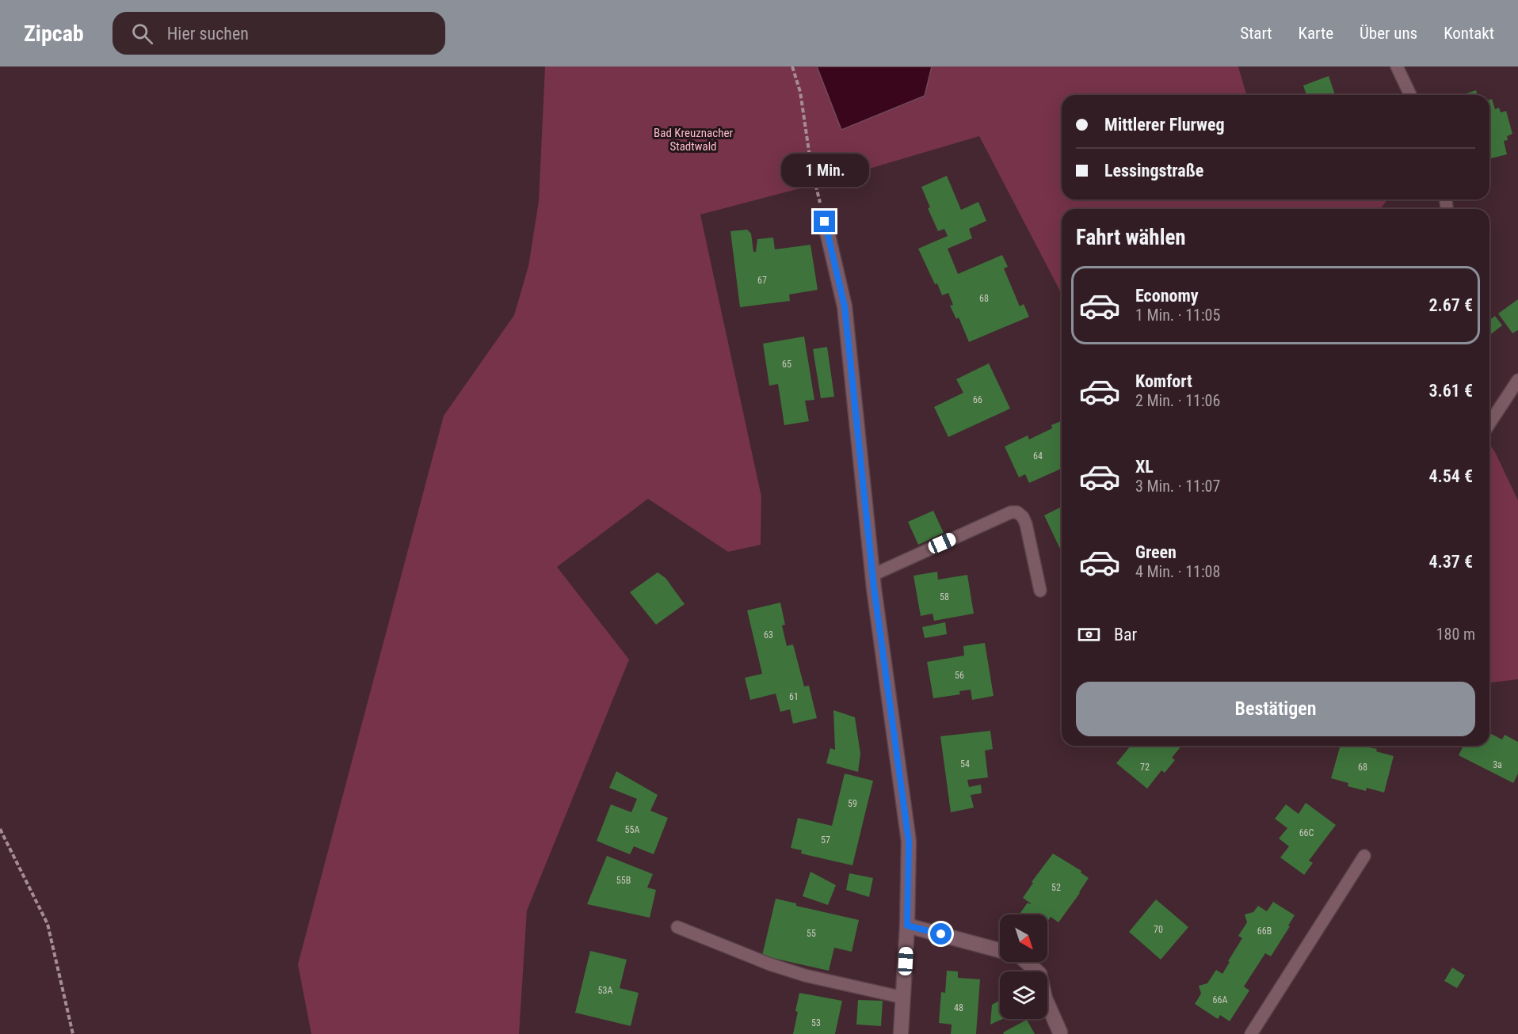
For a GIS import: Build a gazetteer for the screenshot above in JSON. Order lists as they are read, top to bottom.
{
  "parks": ["Bad Kreuznacher Stadtwald"],
  "house_numbers": [
    "67",
    "68",
    "65",
    "66",
    "64",
    "58",
    "63",
    "56",
    "61",
    "54",
    "3a",
    "72",
    "68",
    "59",
    "55A",
    "66C",
    "57",
    "55B",
    "52",
    "70",
    "66B",
    "55",
    "53A",
    "66A",
    "48",
    "53"
  ],
  "north": "bottom right",
  "page": {
    "header": "Zipcab",
    "search": "Hier suchen",
    "nav": [
      "Start",
      "Karte",
      "Über uns",
      "Kontakt"
    ],
    "banner": ["Mittlerer Flurweg", "Lessingstraße"],
    "bubble": "1 Min.",
    "heading": "Fahrt wählen",
    "list": [
      {
        "name": "Economy",
        "note": "1 Min. · 11:05",
        "value": "2.67 €"
      },
      {
        "name": "Komfort",
        "note": "2 Min. · 11:06",
        "value": "3.61 €"
      },
      {
        "name": "XL",
        "note": "3 Min. · 11:07",
        "value": "4.54 €"
      },
      {
        "name": "Green",
        "note": "4 Min. · 11:08",
        "value": "4.37 €"
      }
    ],
    "pay": ["Bar", "180 m"],
    "buttons": "Bestätigen"
  }
}
